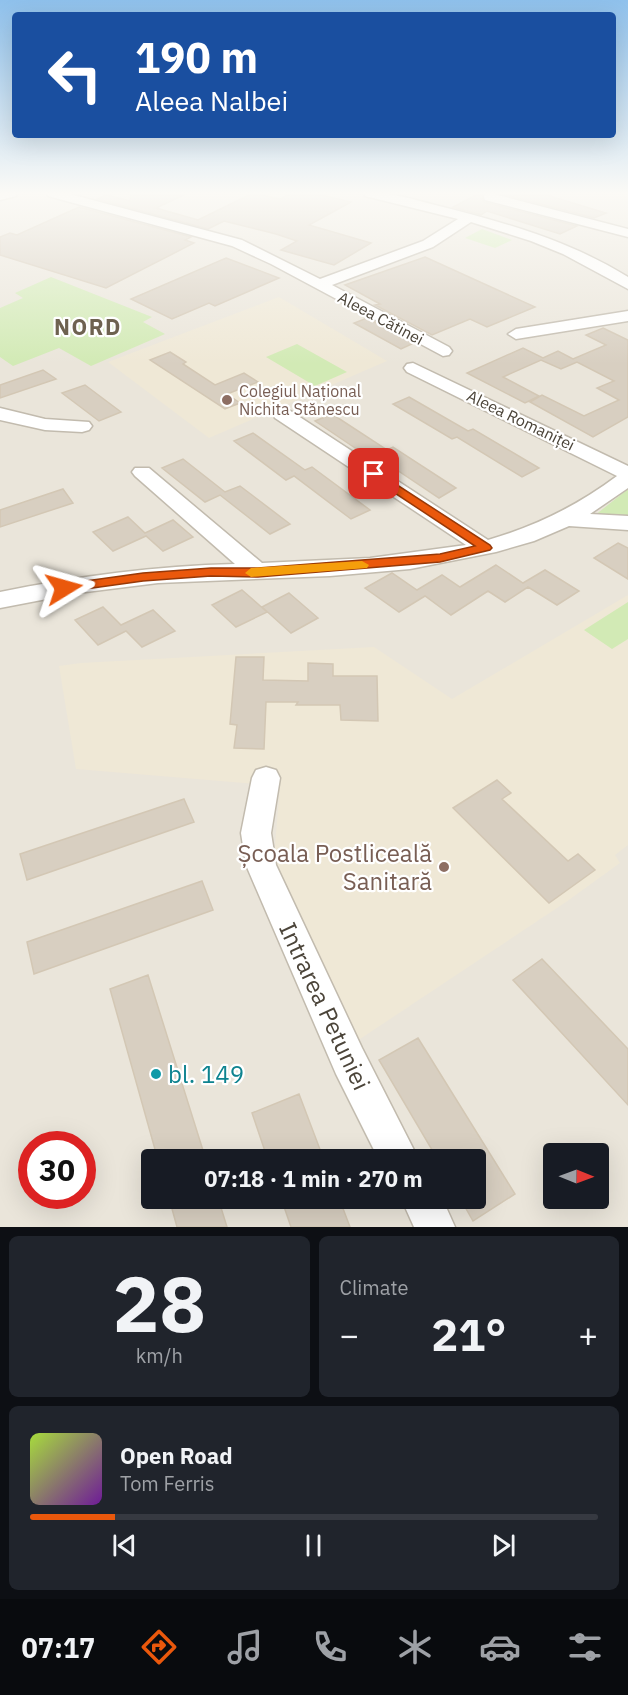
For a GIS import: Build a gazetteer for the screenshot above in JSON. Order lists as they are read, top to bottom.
{
  "streets": {
    "street": ["Aleea Cătinei", "Aleea Romaniței", "Intrarea Petuniei"]
  },
  "crossings": [
    ["Aleea Cătinei", "Aleea Romaniței"]
  ],
  "districts": ["NORD"],
  "places": ["Colegiul Național Nichita Stănescu", "Școala Postliceală Sanitară", "bl. 149"],
  "north": "right",
  "page": {
    "turn": ["190 m", "Aleea Nalbei"],
    "limit": "30",
    "trip": "07:18 · 1 min · 270 m",
    "tile": [
      ["28", "km/h"],
      "Climate"
    ],
    "heat": ["−", "21°", "+"],
    "song": ["Open Road", "Tom Ferris"],
    "tabs": "07:17"
  }
}
